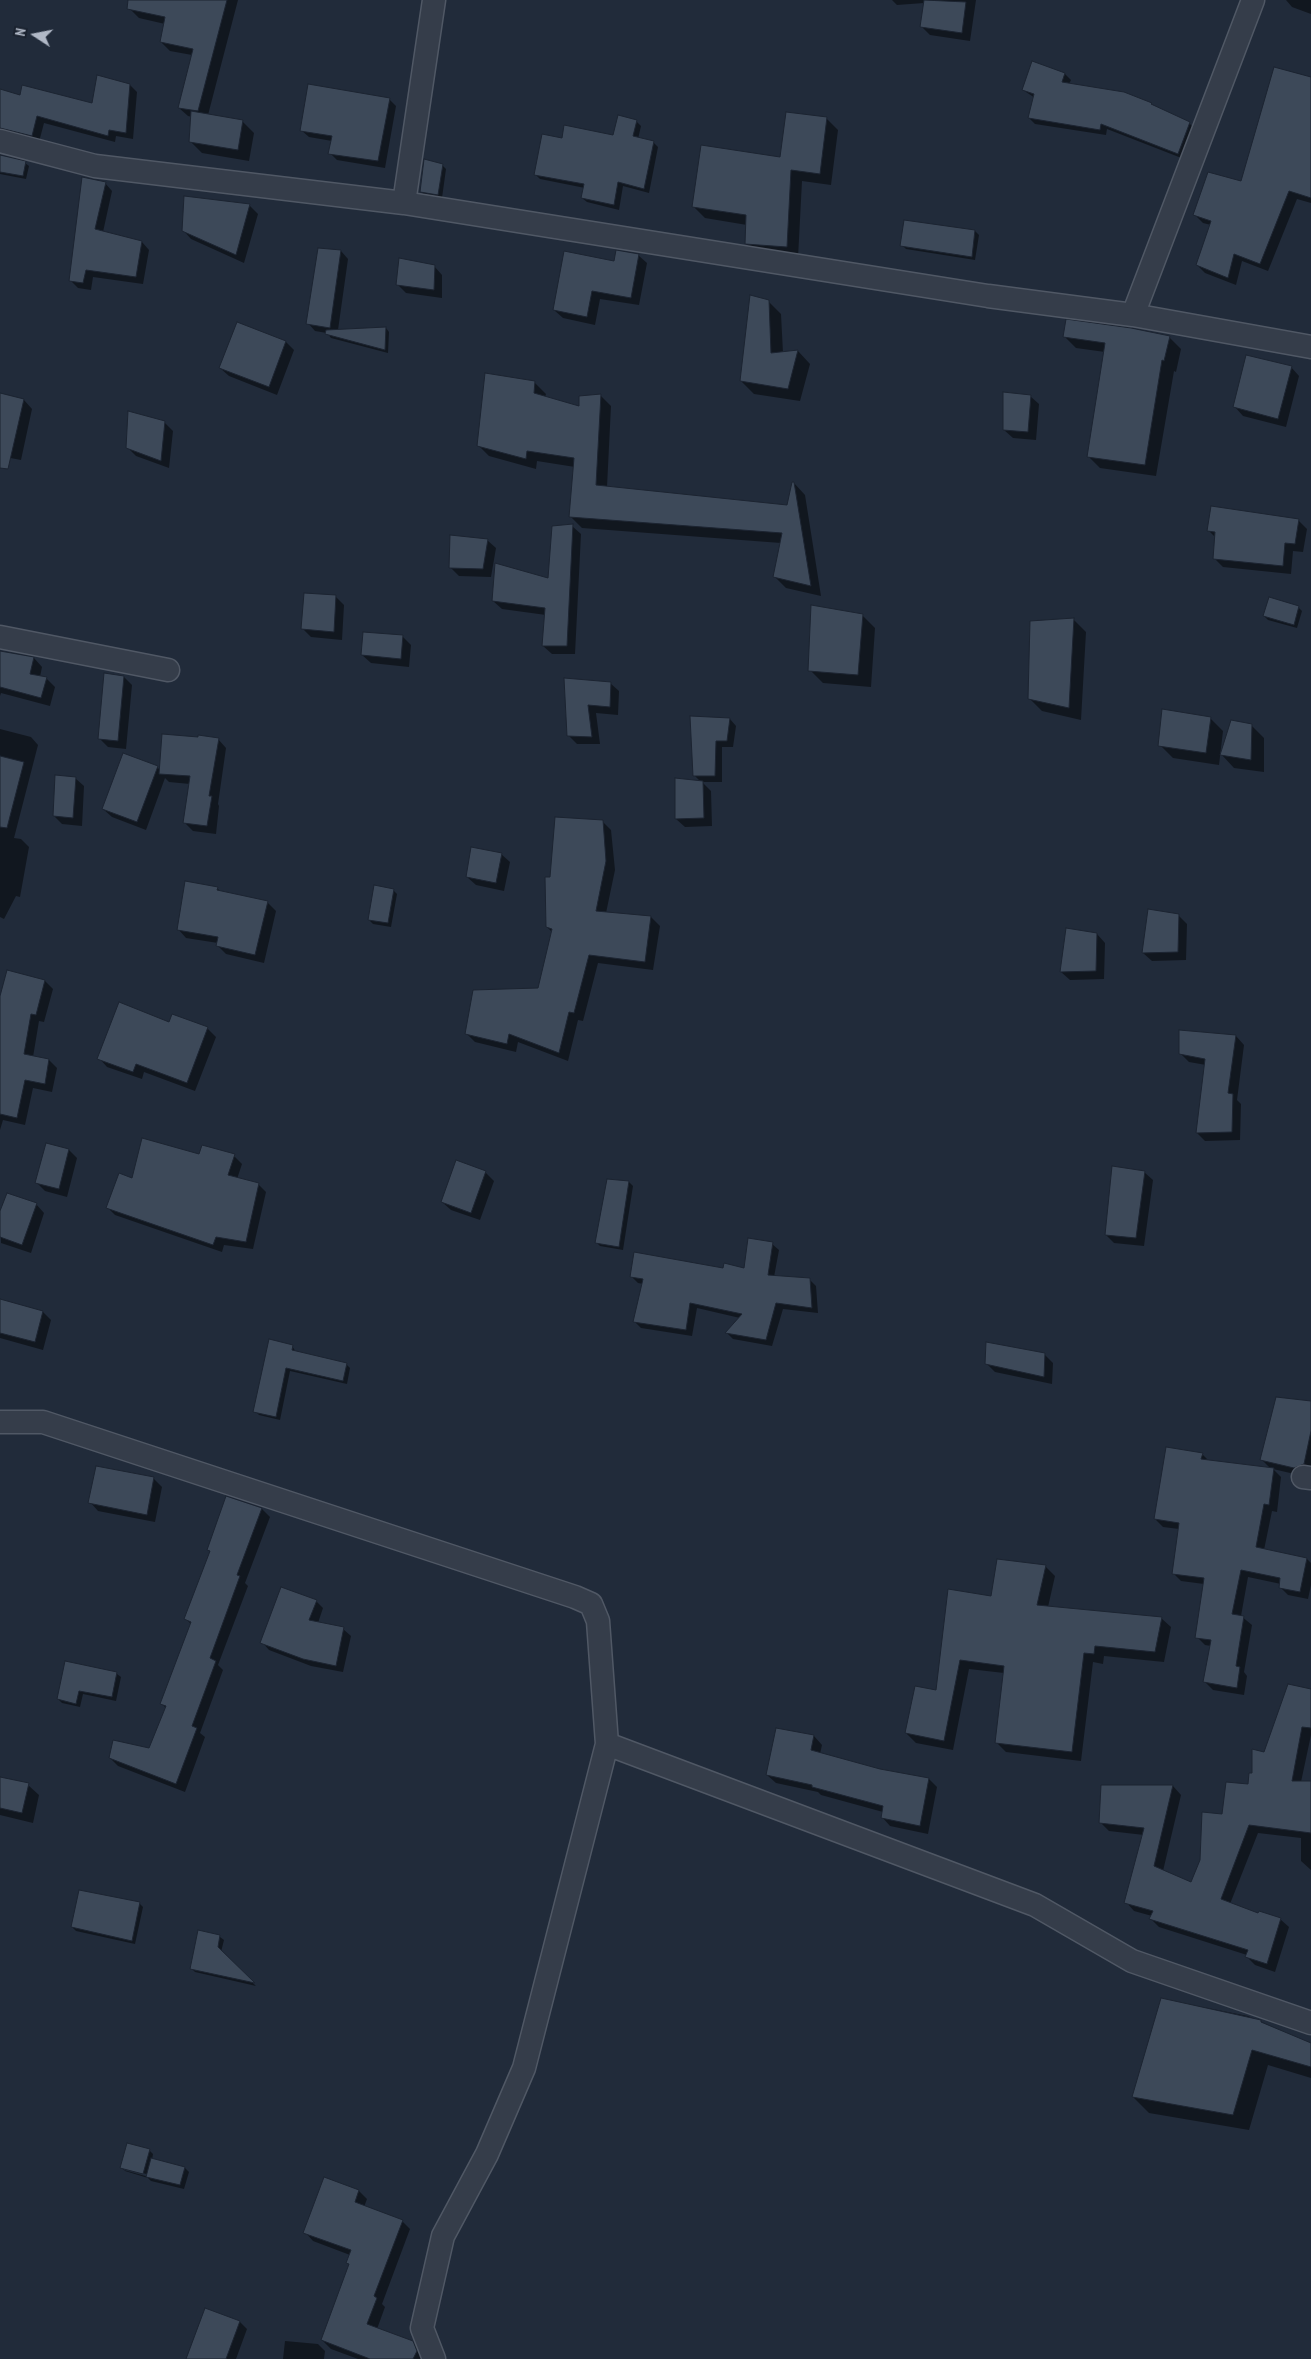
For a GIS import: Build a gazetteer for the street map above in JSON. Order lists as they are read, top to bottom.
{
  "north": "left"
}
